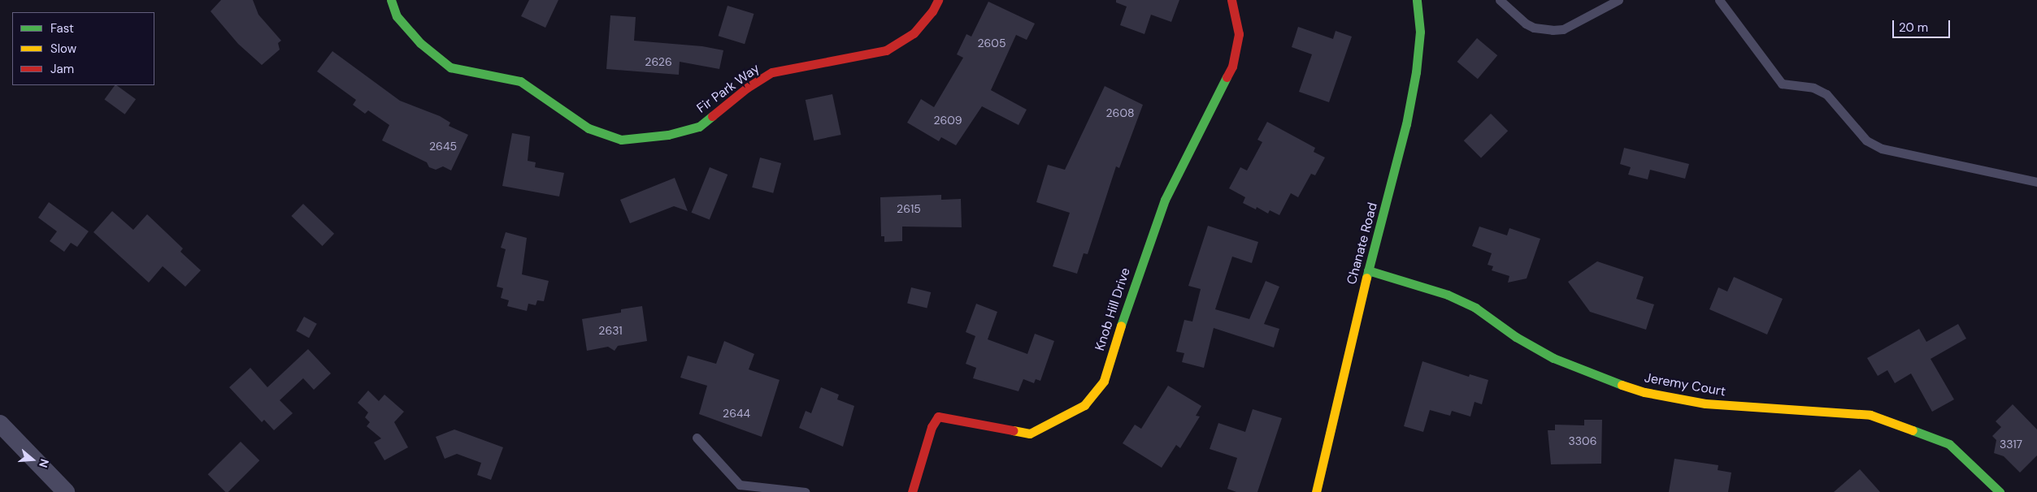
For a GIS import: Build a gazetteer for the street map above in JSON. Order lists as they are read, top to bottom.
{
  "streets": {
    "street": [
      "Fir Park Way",
      "Chanate Road",
      "Knob Hill Drive",
      "Jeremy Court"
    ]
  },
  "crossings": [
    ["Chanate Road", "Jeremy Court"]
  ],
  "house_numbers": [
    "2605",
    "2626",
    "2608",
    "2609",
    "2645",
    "2615",
    "2631",
    "2644",
    "3306",
    "3317"
  ],
  "legend": ["Fast", "Slow", "Jam"],
  "scale_bar": "20 m",
  "north": "right"
}
